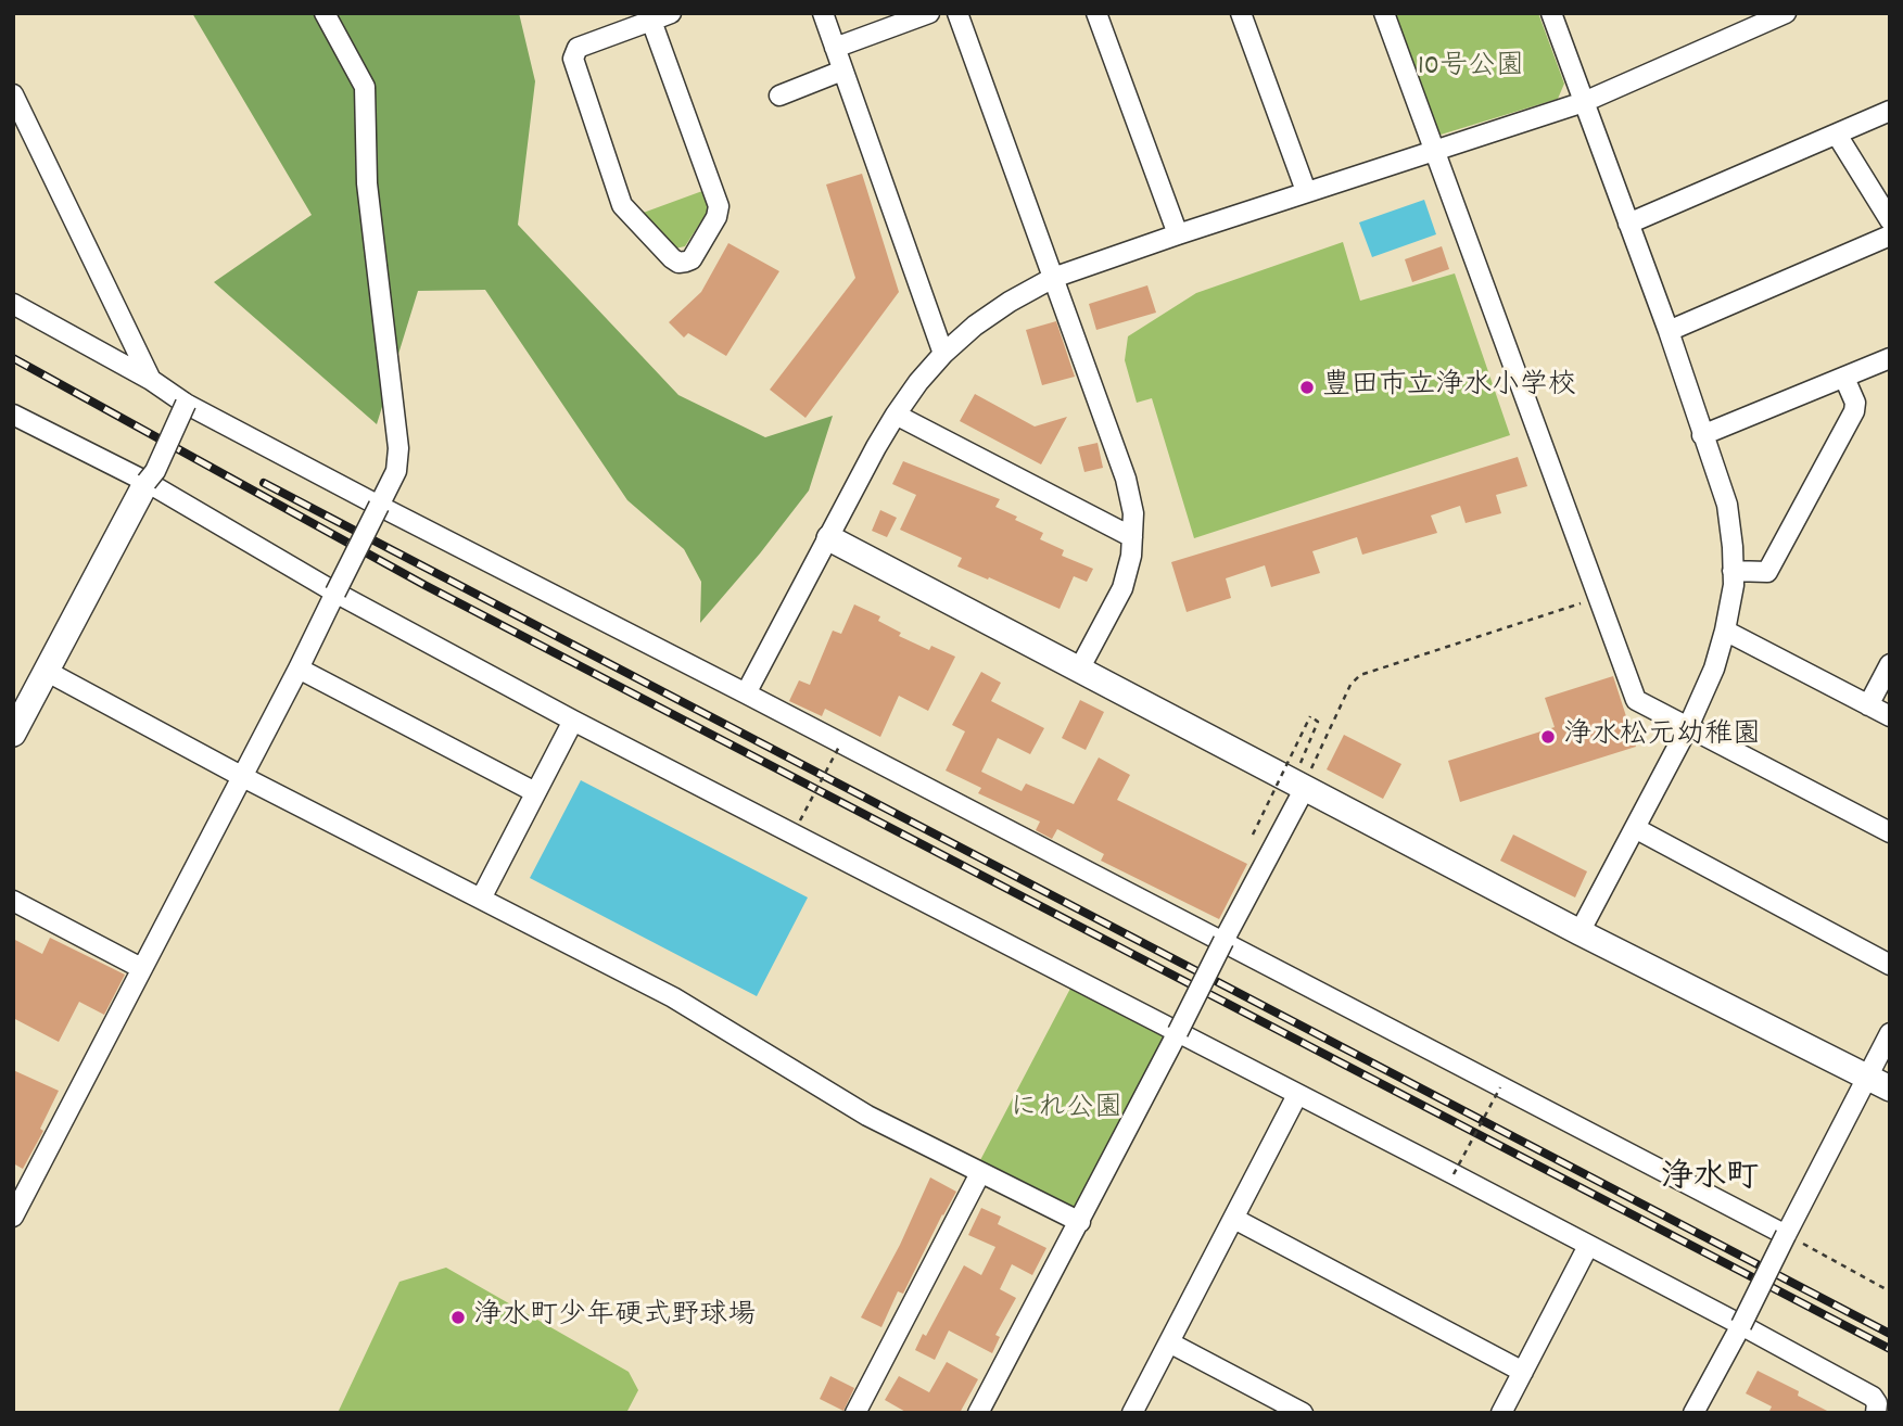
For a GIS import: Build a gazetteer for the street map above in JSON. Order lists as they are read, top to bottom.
{
  "districts": ["浄水町"],
  "parks": ["10号公園", "にれ公園"],
  "places": ["豊田市立浄水小学校", "浄水松元幼稚園", "浄水町少年硬式野球場"]
}
